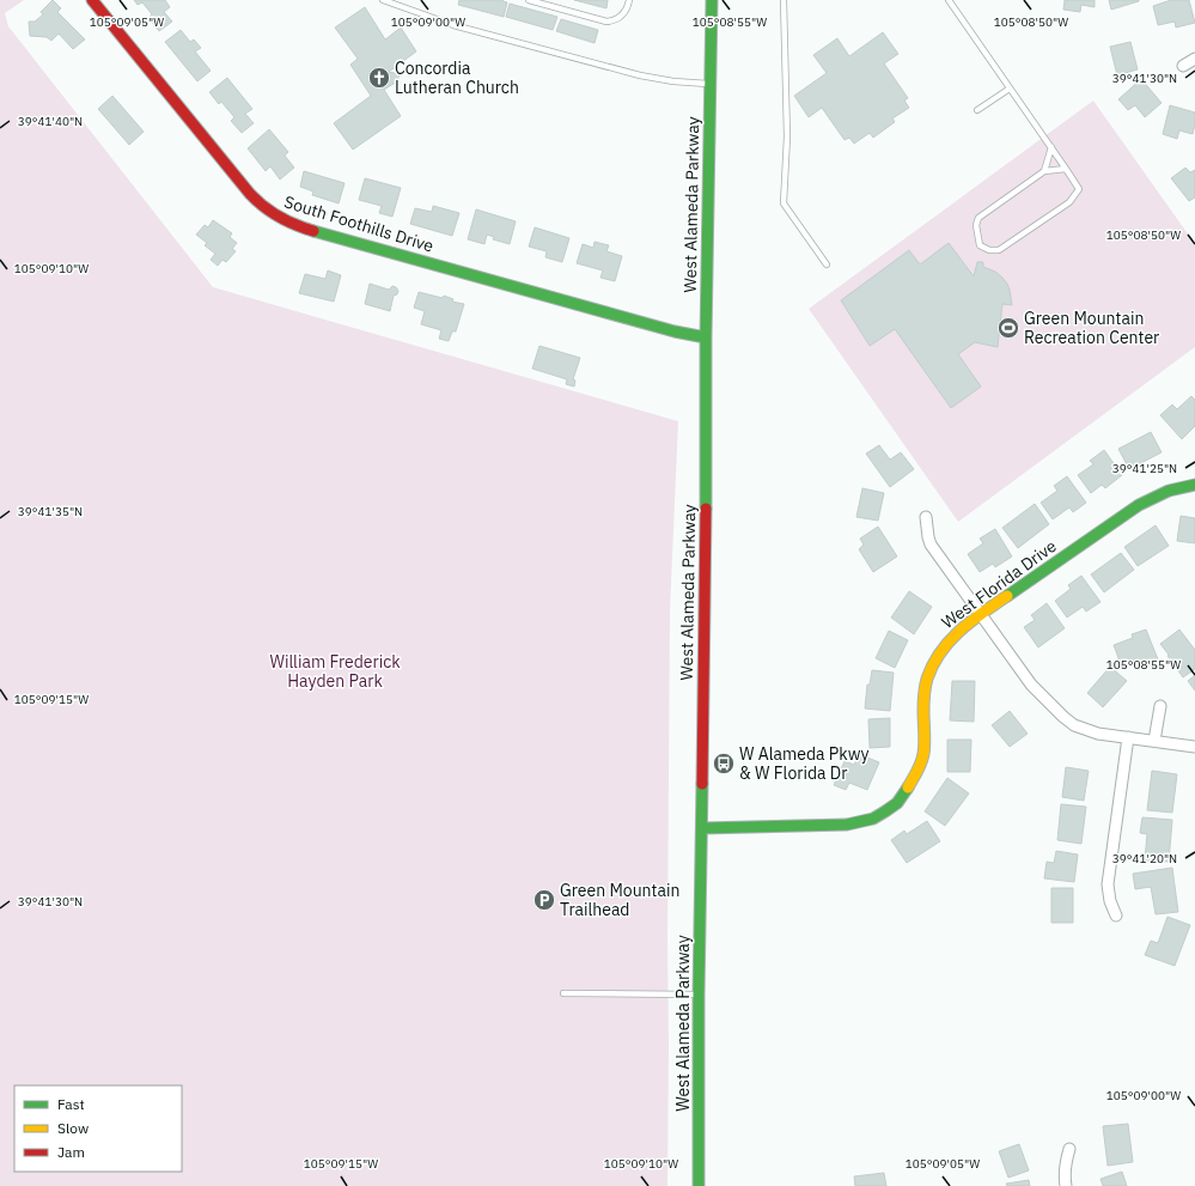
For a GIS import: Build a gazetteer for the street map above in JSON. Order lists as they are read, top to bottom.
{
  "streets": {
    "street": ["West Alameda Parkway", "South Foothills Drive", "West Florida Drive"]
  },
  "crossings": [
    ["West Alameda Parkway", "South Foothills Drive"],
    ["West Alameda Parkway", "West Florida Drive"]
  ],
  "parks": ["William Frederick Hayden Park"],
  "places": {
    "church": ["Concordia Lutheran Church"],
    "sports": ["Green Mountain Recreation Center"],
    "bus stop": ["W Alameda Pkwy & W Florida Dr"],
    "parking": ["Green Mountain Trailhead"]
  },
  "legend": ["Fast", "Slow", "Jam"],
  "coordinates": [
    "105°08'50\"W",
    "105°09'05\"W",
    "105°09'00\"W",
    "105°08'55\"W",
    "39°41'30\"N",
    "39°41'40\"N",
    "105°09'10\"W",
    "39°41'25\"N",
    "39°41'35\"N",
    "105°09'15\"W",
    "39°41'20\"N"
  ]
}
